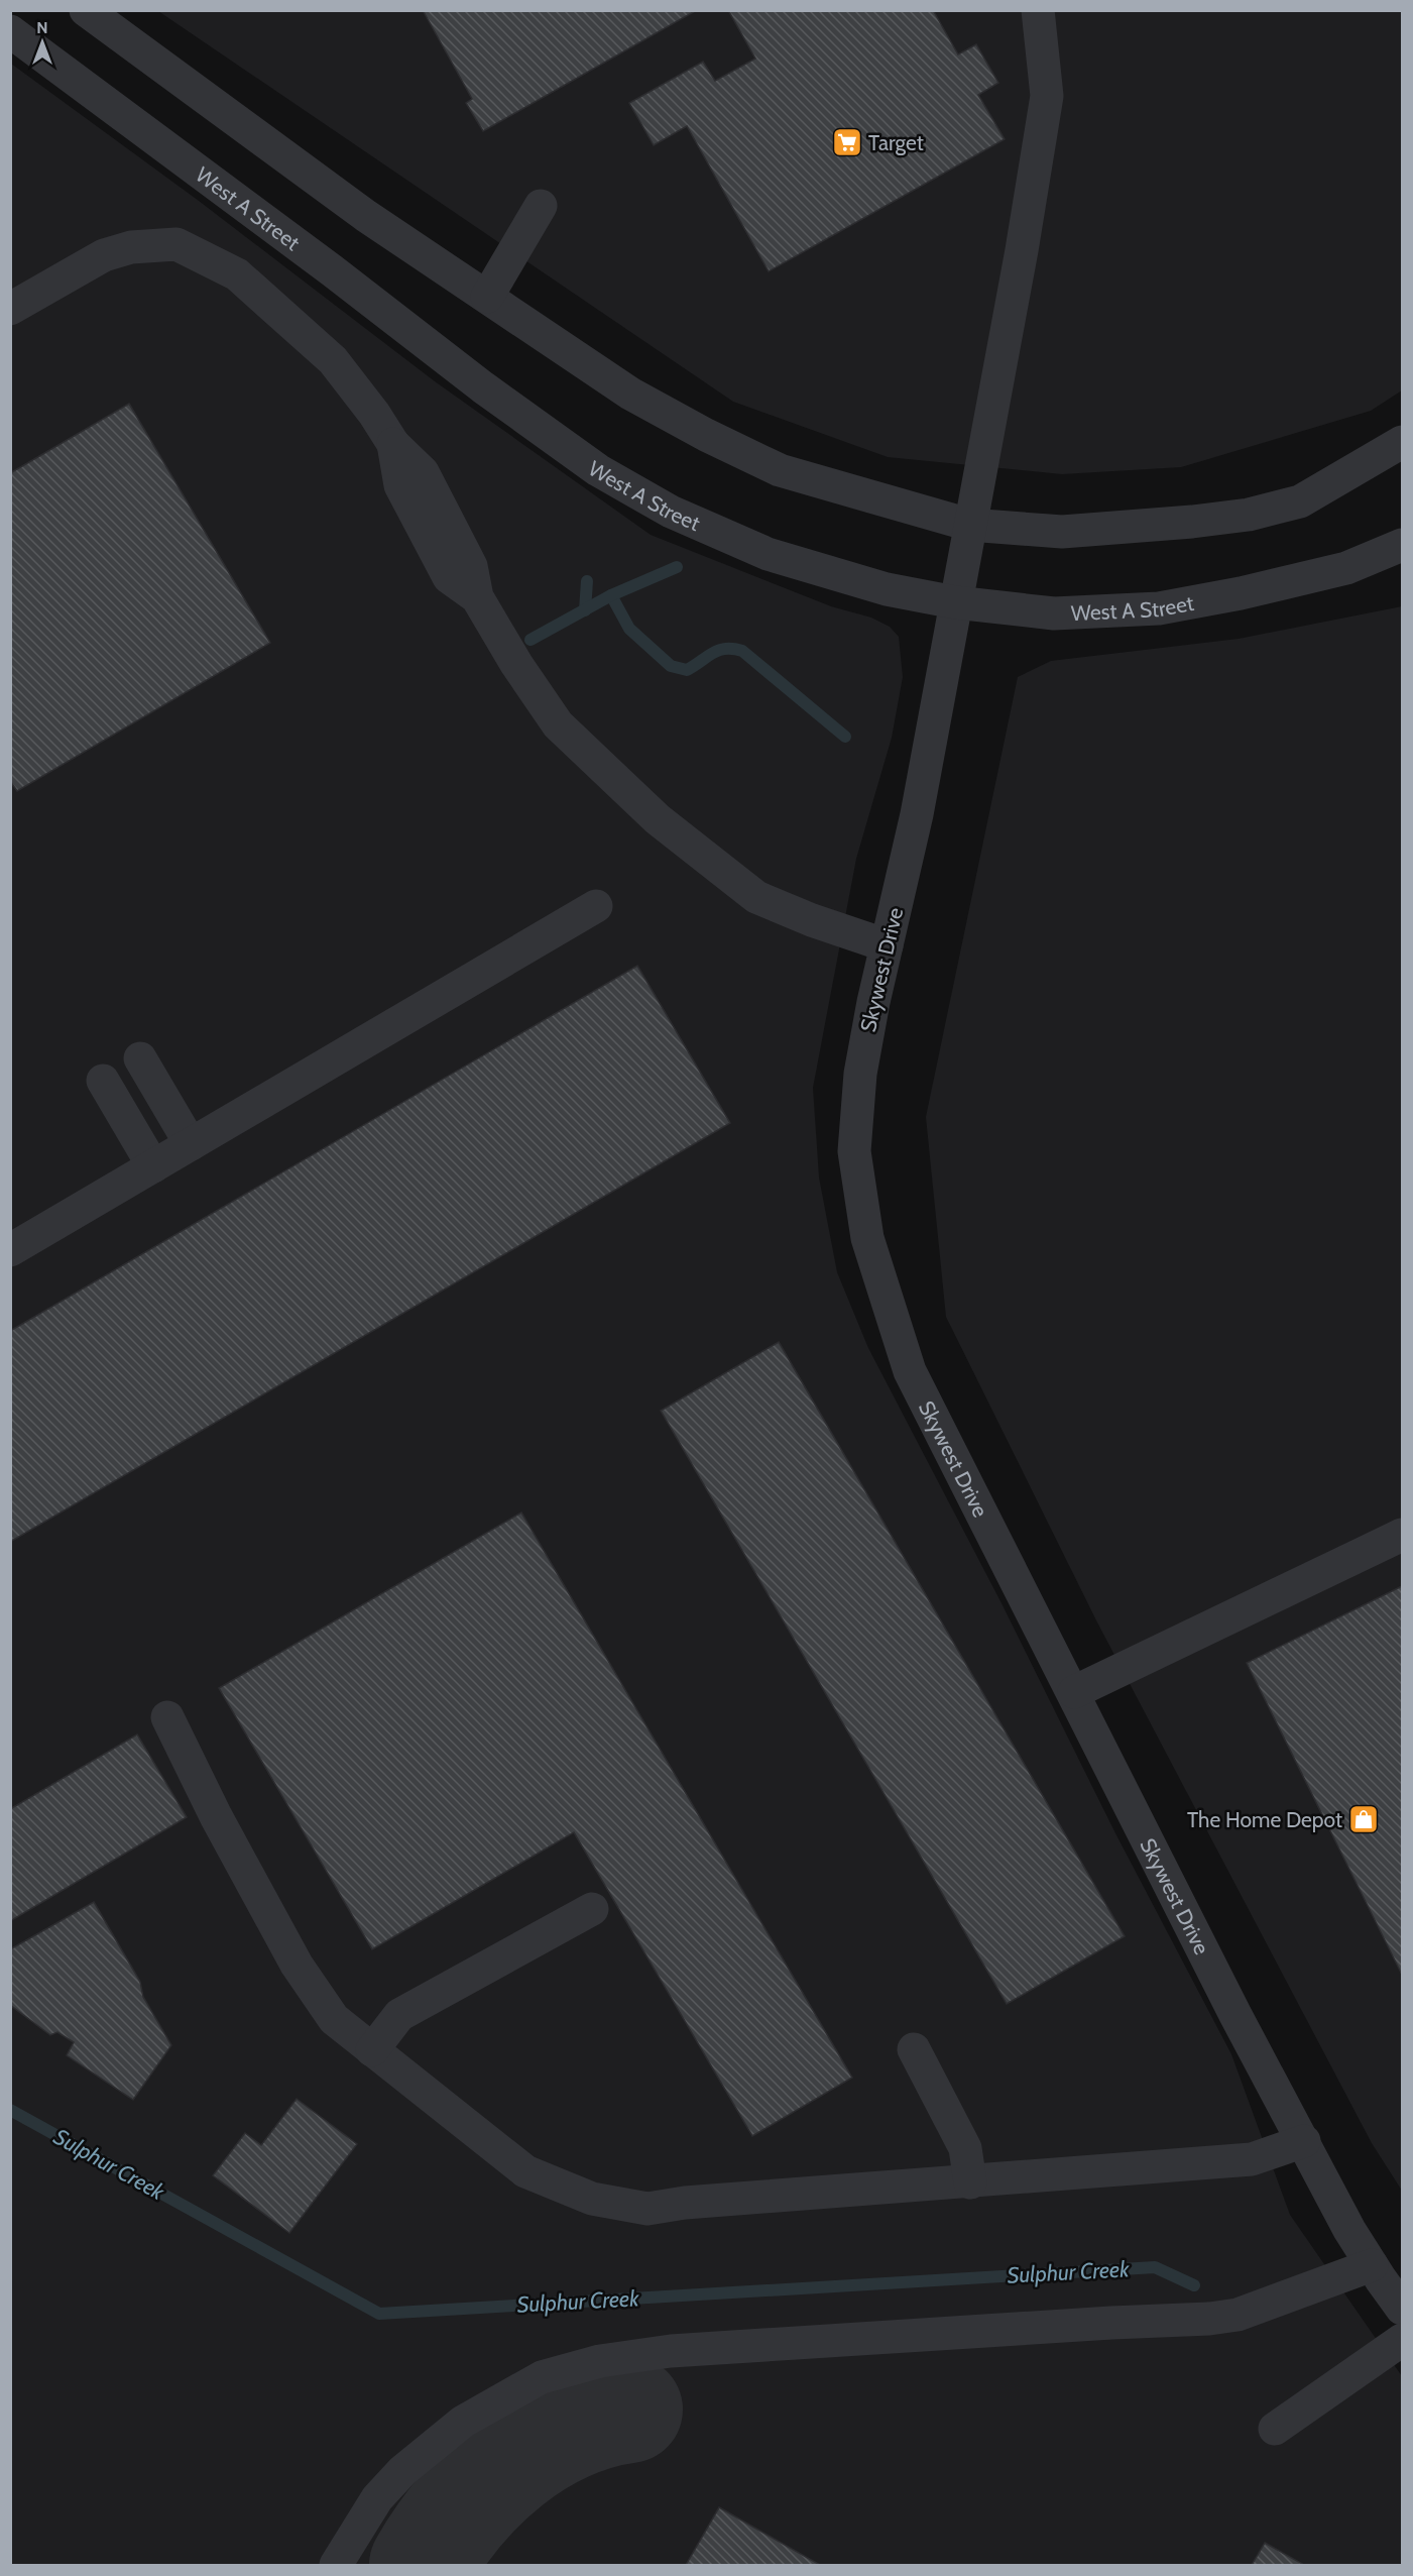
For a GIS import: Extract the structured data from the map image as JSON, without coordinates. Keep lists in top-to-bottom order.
{
  "streets": {
    "street": ["West A Street", "Skywest Drive"]
  },
  "crossings": [
    ["West A Street", "Skywest Drive"]
  ],
  "water": ["Sulphur Creek"],
  "places": {
    "supermarket": ["Target"],
    "shop": ["The Home Depot"]
  },
  "north": "top"
}
